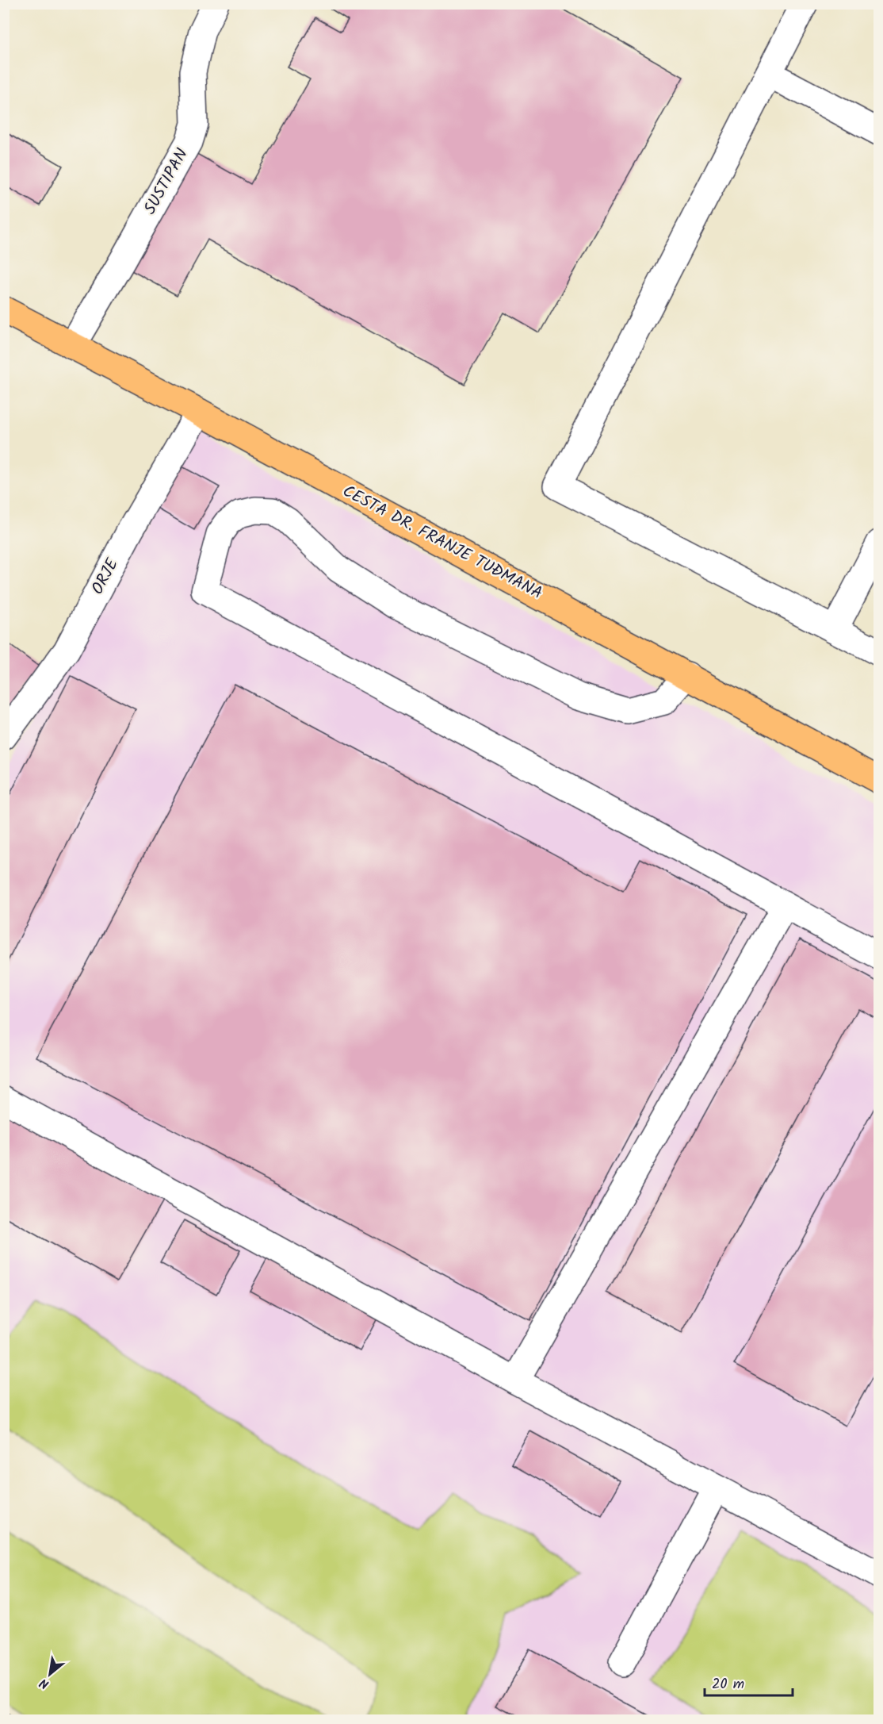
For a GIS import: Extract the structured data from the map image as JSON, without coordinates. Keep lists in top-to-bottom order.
{
  "streets": {
    "main road": ["CESTA DR. FRANJE TUĐMANA"],
    "street": ["SUSTIPAN", "ORJE"]
  },
  "crossings": [
    ["SUSTIPAN", "CESTA DR. FRANJE TUĐMANA"],
    ["CESTA DR. FRANJE TUĐMANA", "ORJE"]
  ],
  "scale_bar": "20 m",
  "north": "bottom left"
}
